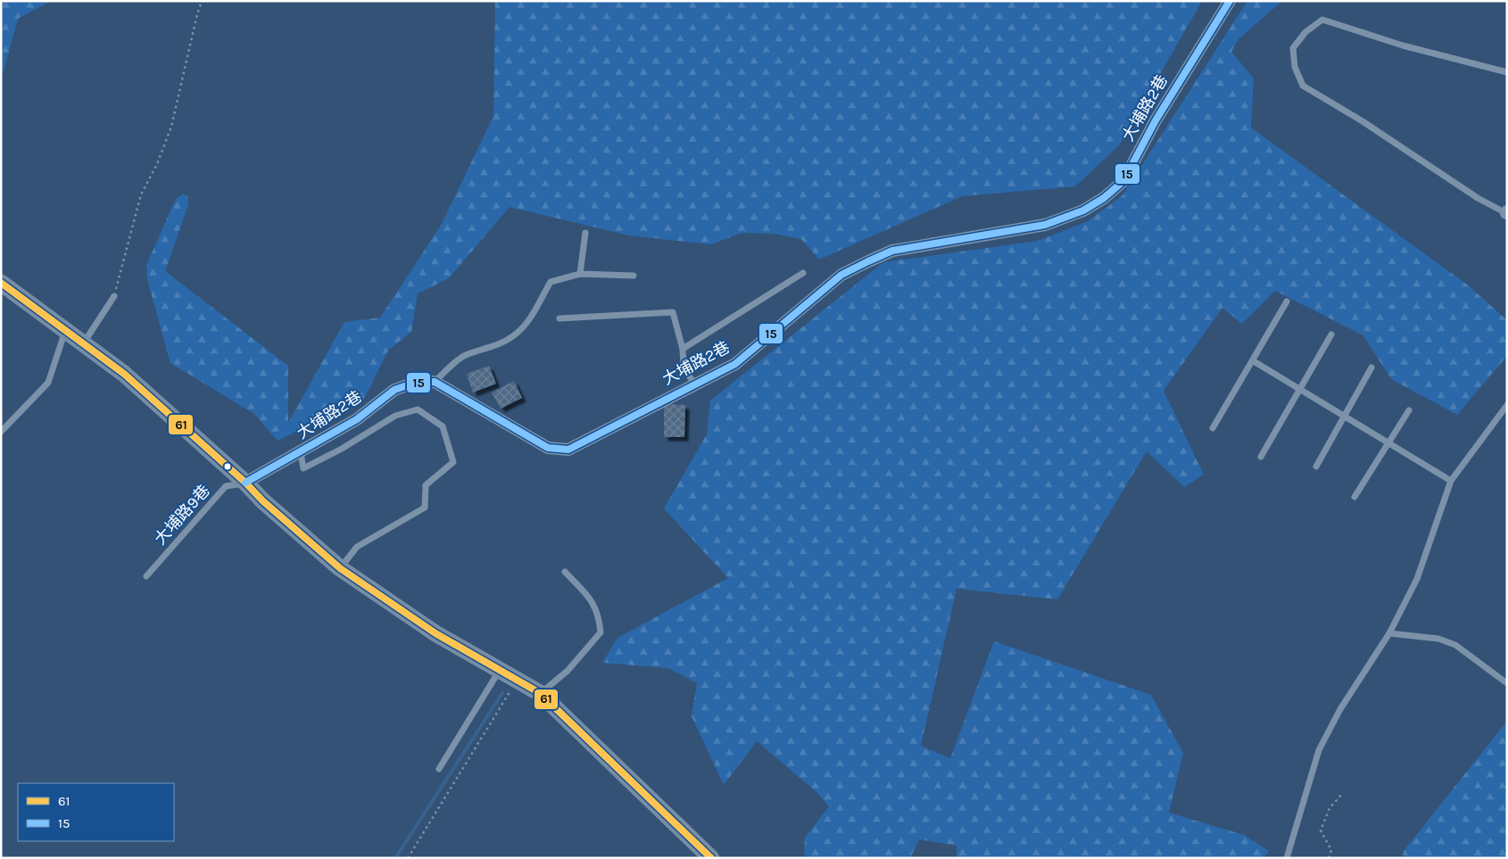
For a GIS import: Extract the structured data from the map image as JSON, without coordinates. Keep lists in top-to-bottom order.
{
  "streets": {
    "street": ["大埔路2巷"],
    "lane": ["大埔路9巷"]
  },
  "crossings": [
    ["大埔路2巷", "大埔路9巷"]
  ],
  "lines": ["transit line 15", "transit line 61"],
  "legend": ["61", "15"]
}
